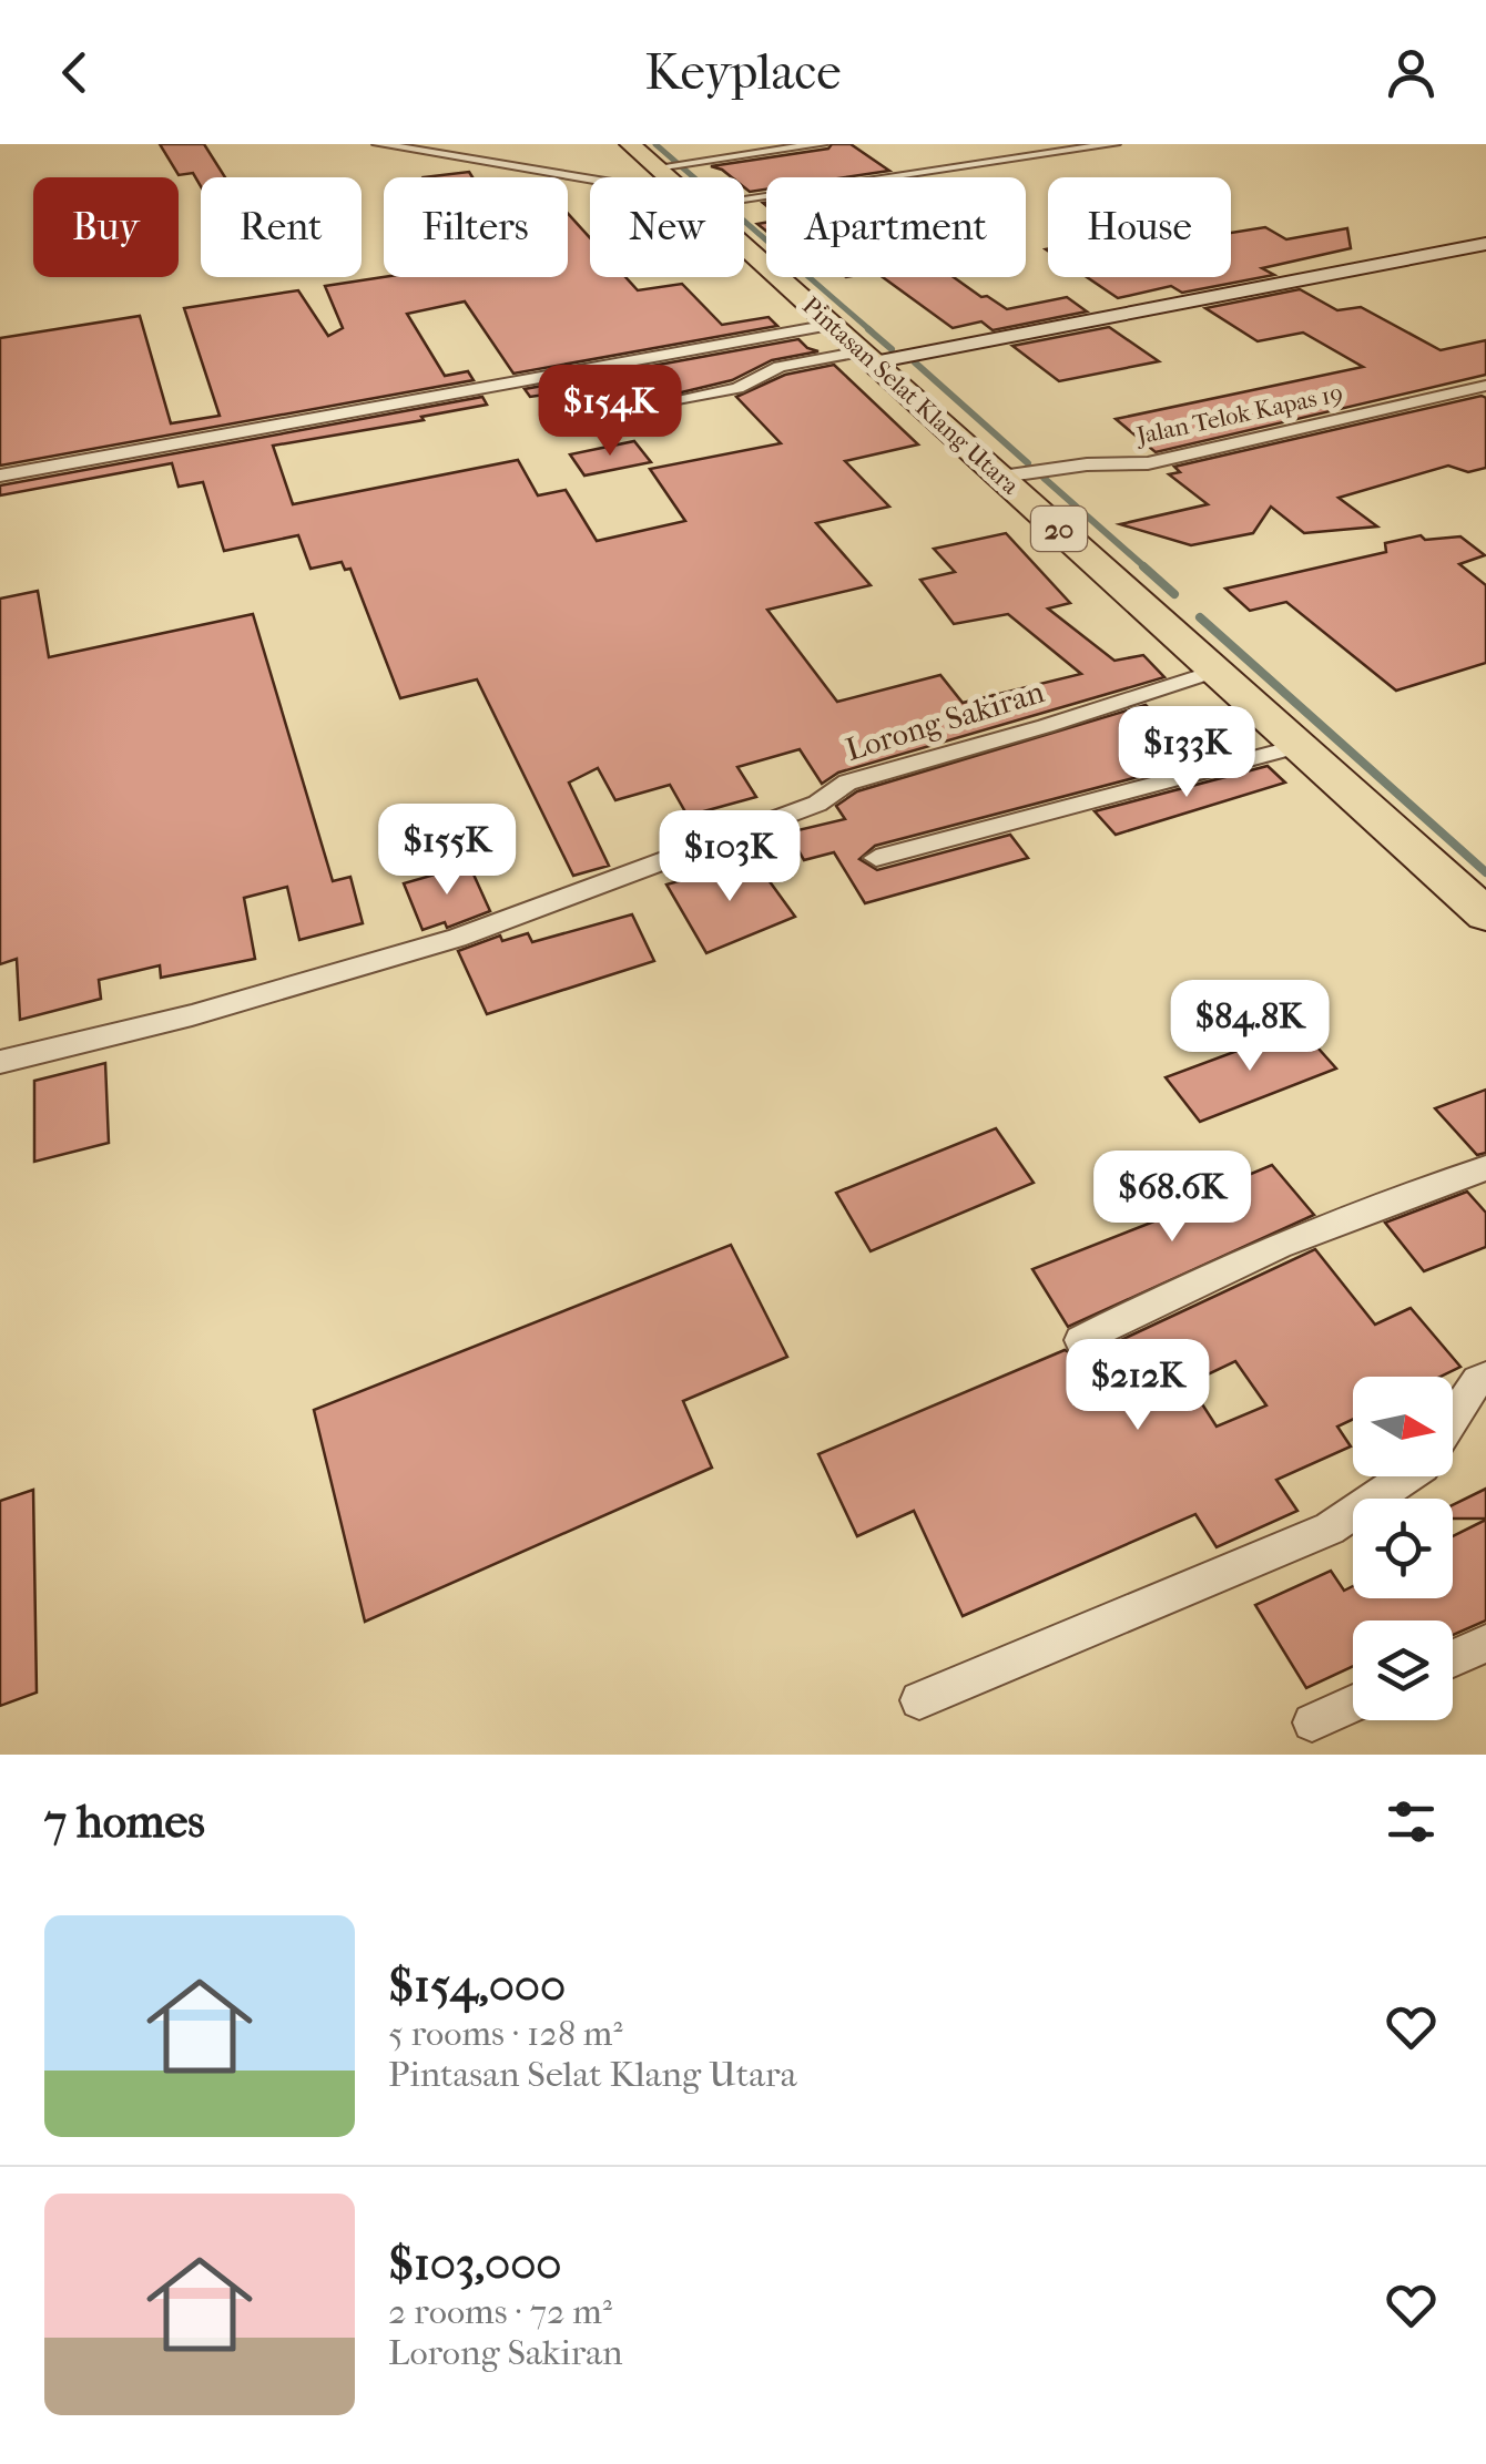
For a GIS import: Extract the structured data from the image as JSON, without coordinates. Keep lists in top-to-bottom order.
{
  "streets": {
    "highway": ["Pintasan Selat Klang Utara", "20"],
    "street": ["Jalan Telok Kapas 19", "Lorong Sakiran"]
  },
  "crossings": [
    ["Pintasan Selat Klang Utara", "Jalan Telok Kapas 19"],
    ["Pintasan Selat Klang Utara", "Lorong Sakiran"]
  ],
  "north": "right",
  "page": {
    "header": "Keyplace",
    "chip": [
      "Buy",
      "Rent",
      "Filters",
      "New",
      "Apartment",
      "House"
    ],
    "price": [
      "$154K",
      "$133K",
      "$155K",
      "$103K",
      "$84.8K",
      "$68.6K",
      "$212K"
    ],
    "heading": "7 homes",
    "list": [
      {
        "name": "$154,000",
        "note": "5 rooms · 128 m² · Pintasan Selat Klang Utara"
      },
      {
        "name": "$103,000",
        "note": "2 rooms · 72 m² · Lorong Sakiran"
      }
    ]
  }
}
